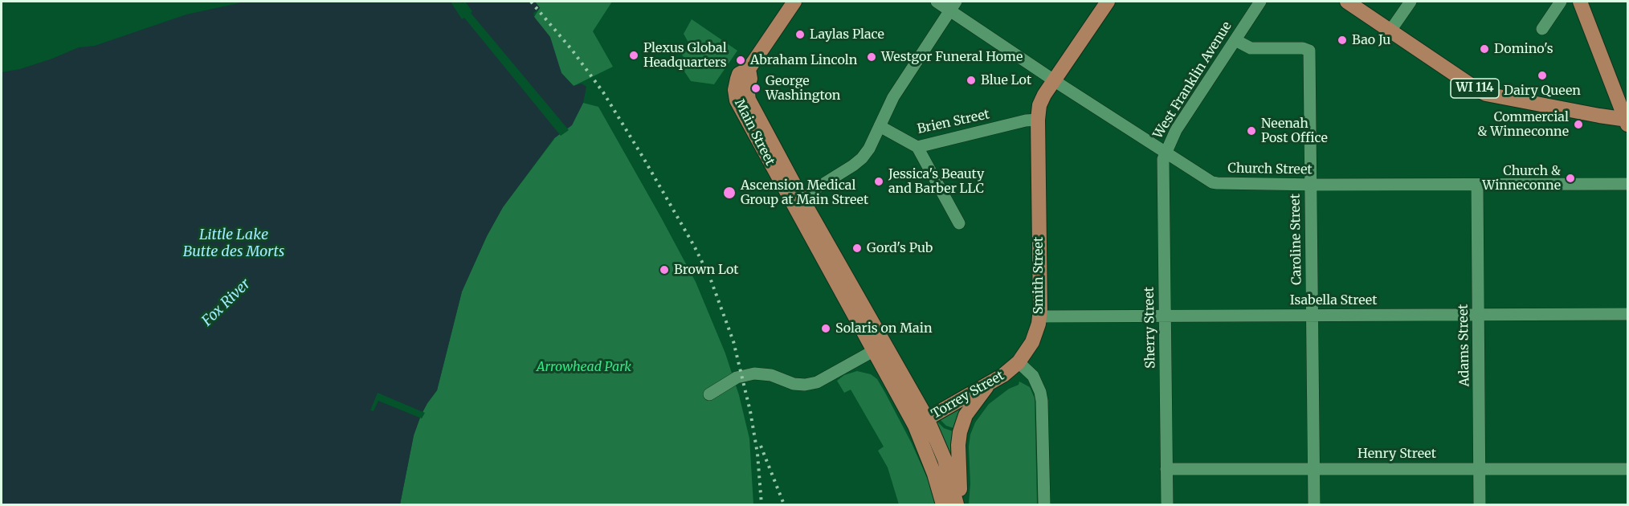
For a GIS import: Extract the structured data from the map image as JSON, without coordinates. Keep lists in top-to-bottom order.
{
  "streets": {
    "main road": [
      "WI 114",
      "Main Street",
      "Smith Street",
      "Torrey Street"
    ],
    "street": [
      "West Franklin Avenue",
      "Brien Street",
      "Church Street",
      "Caroline Street",
      "Isabella Street",
      "Sherry Street",
      "Adams Street",
      "Henry Street"
    ]
  },
  "crossings": [
    ["West Franklin Avenue", "Church Street"],
    ["West Franklin Avenue", "Caroline Street"],
    ["West Franklin Avenue", "Sherry Street"],
    ["Brien Street", "Smith Street"],
    ["Main Street", "Torrey Street"],
    ["Church Street", "Caroline Street"],
    ["Church Street", "Smith Street"],
    ["Church Street", "Sherry Street"],
    ["Church Street", "Adams Street"],
    ["Caroline Street", "Isabella Street"],
    ["Caroline Street", "Henry Street"],
    ["Smith Street", "Isabella Street"],
    ["Smith Street", "Torrey Street"],
    ["Isabella Street", "Sherry Street"],
    ["Isabella Street", "Adams Street"],
    ["Sherry Street", "Henry Street"],
    ["Adams Street", "Henry Street"]
  ],
  "water": ["Little Lake Butte des Morts", "Fox River"],
  "parks": ["Arrowhead Park"],
  "places": [
    "Laylas Place",
    "Bao Ju",
    "Domino's",
    "Plexus Global Headquarters",
    "Westgor Funeral Home",
    "Abraham Lincoln",
    "Dairy Queen",
    "Blue Lot",
    "George Washington",
    "Commercial & Winneconne",
    "Neenah Post Office",
    "Church & Winneconne",
    "Jessica's Beauty and Barber LLC",
    "Ascension Medical Group at Main Street",
    "Gord's Pub",
    "Brown Lot",
    "Solaris on Main"
  ]
}
